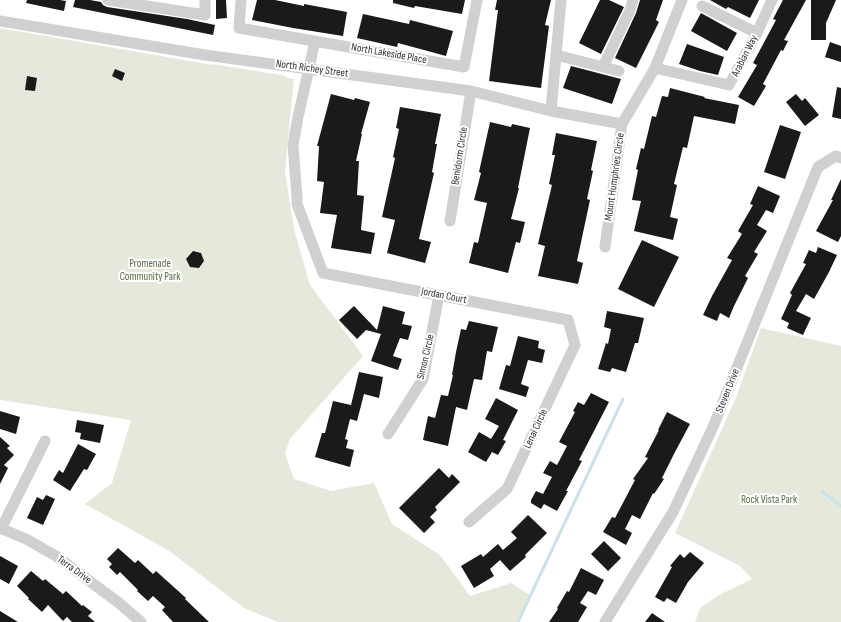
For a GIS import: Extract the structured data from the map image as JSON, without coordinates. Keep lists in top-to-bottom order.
{
  "streets": {
    "street": [
      "North Lakeside Place",
      "Arabian Way",
      "North Richey Street",
      "Benidorm Circle",
      "Mount Humphries Circle",
      "Jordan Court",
      "Simon Circle",
      "Steven Drive",
      "Lenai Circle",
      "Terra Drive"
    ]
  },
  "crossings": [
    ["Arabian Way", "Mount Humphries Circle"],
    ["North Richey Street", "Benidorm Circle"],
    ["North Richey Street", "Mount Humphries Circle"],
    ["North Richey Street", "Jordan Court"],
    ["Jordan Court", "Simon Circle"],
    ["Jordan Court", "Lenai Circle"]
  ],
  "parks": ["Promenade Community Park", "Rock Vista Park"]
}
